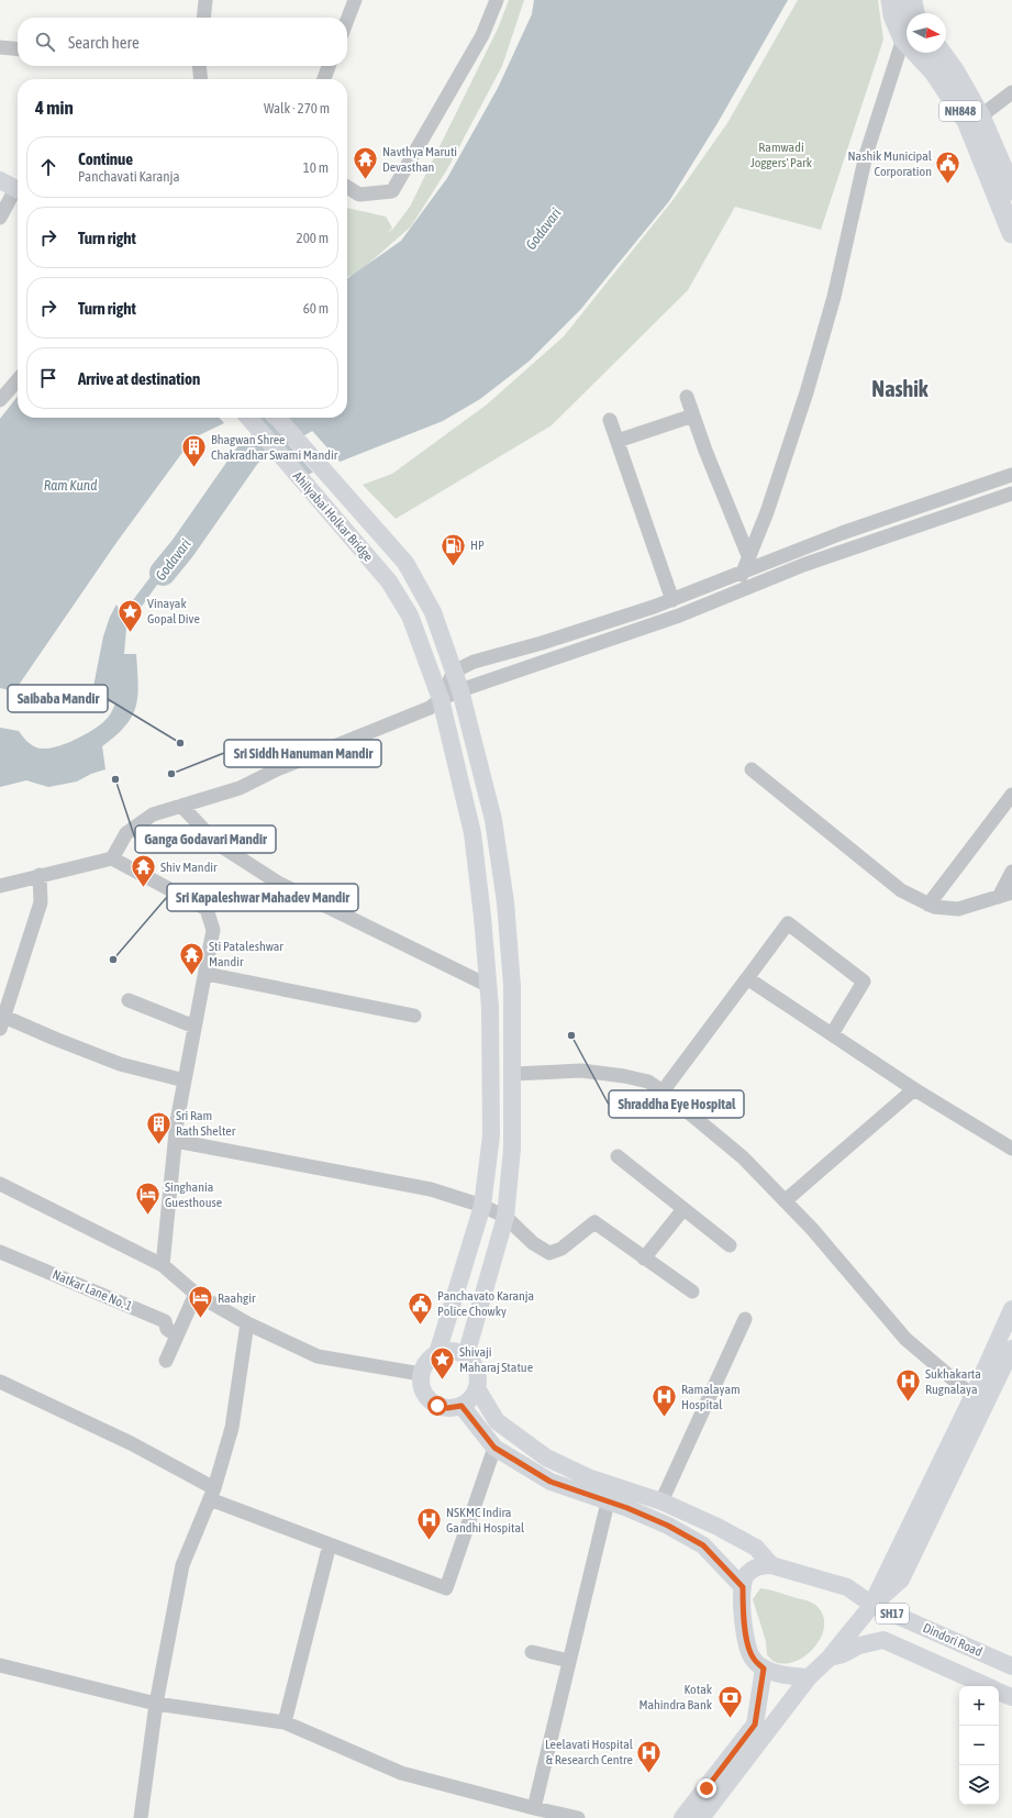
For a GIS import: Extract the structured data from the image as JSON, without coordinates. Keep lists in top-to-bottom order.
{
  "streets": {
    "highway": ["NH848"],
    "main road": ["Ahilyabai Holkar Bridge", "SH17", "Dindori Road"],
    "street": ["Natkar Lane No. 1"]
  },
  "districts": ["Nashik"],
  "water": ["Godavari", "Ram Kund"],
  "parks": ["Ramwadi Joggers' Park"],
  "places": {
    "temple": ["Navthya Maruti Devasthan", "Shiv Mandir", "Sti Pataleshwar Mandir"],
    "public building": ["Nashik Municipal Corporation", "Panchavato Karanja Police Chowky"],
    "building": ["Bhagwan Shree Chakradhar Swami Mandir", "Sri Ram Rath Shelter"],
    "fuel station": ["HP"],
    "place": ["Vinayak Gopal Dive", "Shivaji Maharaj Statue"],
    "other": [
      "Saibaba Mandir",
      "Sri Siddh Hanuman Mandir",
      "Ganga Godavari Mandir",
      "Sri Kapaleshwar Mahadev Mandir",
      "Shraddha Eye Hospital"
    ],
    "hotel": ["Singhania Guesthouse", "Raahgir"],
    "hospital": [
      "Sukhakarta Rugnalaya",
      "Ramalayam Hospital",
      "NSKMC Indira Gandhi Hospital",
      "Leelavati Hospital & Research Centre"
    ],
    "bank": ["Kotak Mahindra Bank"]
  },
  "north": "right",
  "page": {
    "search": "Search here",
    "heading": ["4 min", "Walk · 270 m"],
    "list": [
      ["Continue", "Panchavati Karanja", "10 m"],
      ["Turn right", "200 m"],
      ["Turn right", "60 m"],
      "Arrive at destination"
    ],
    "map_buttons": ["+", "−"]
  }
}
